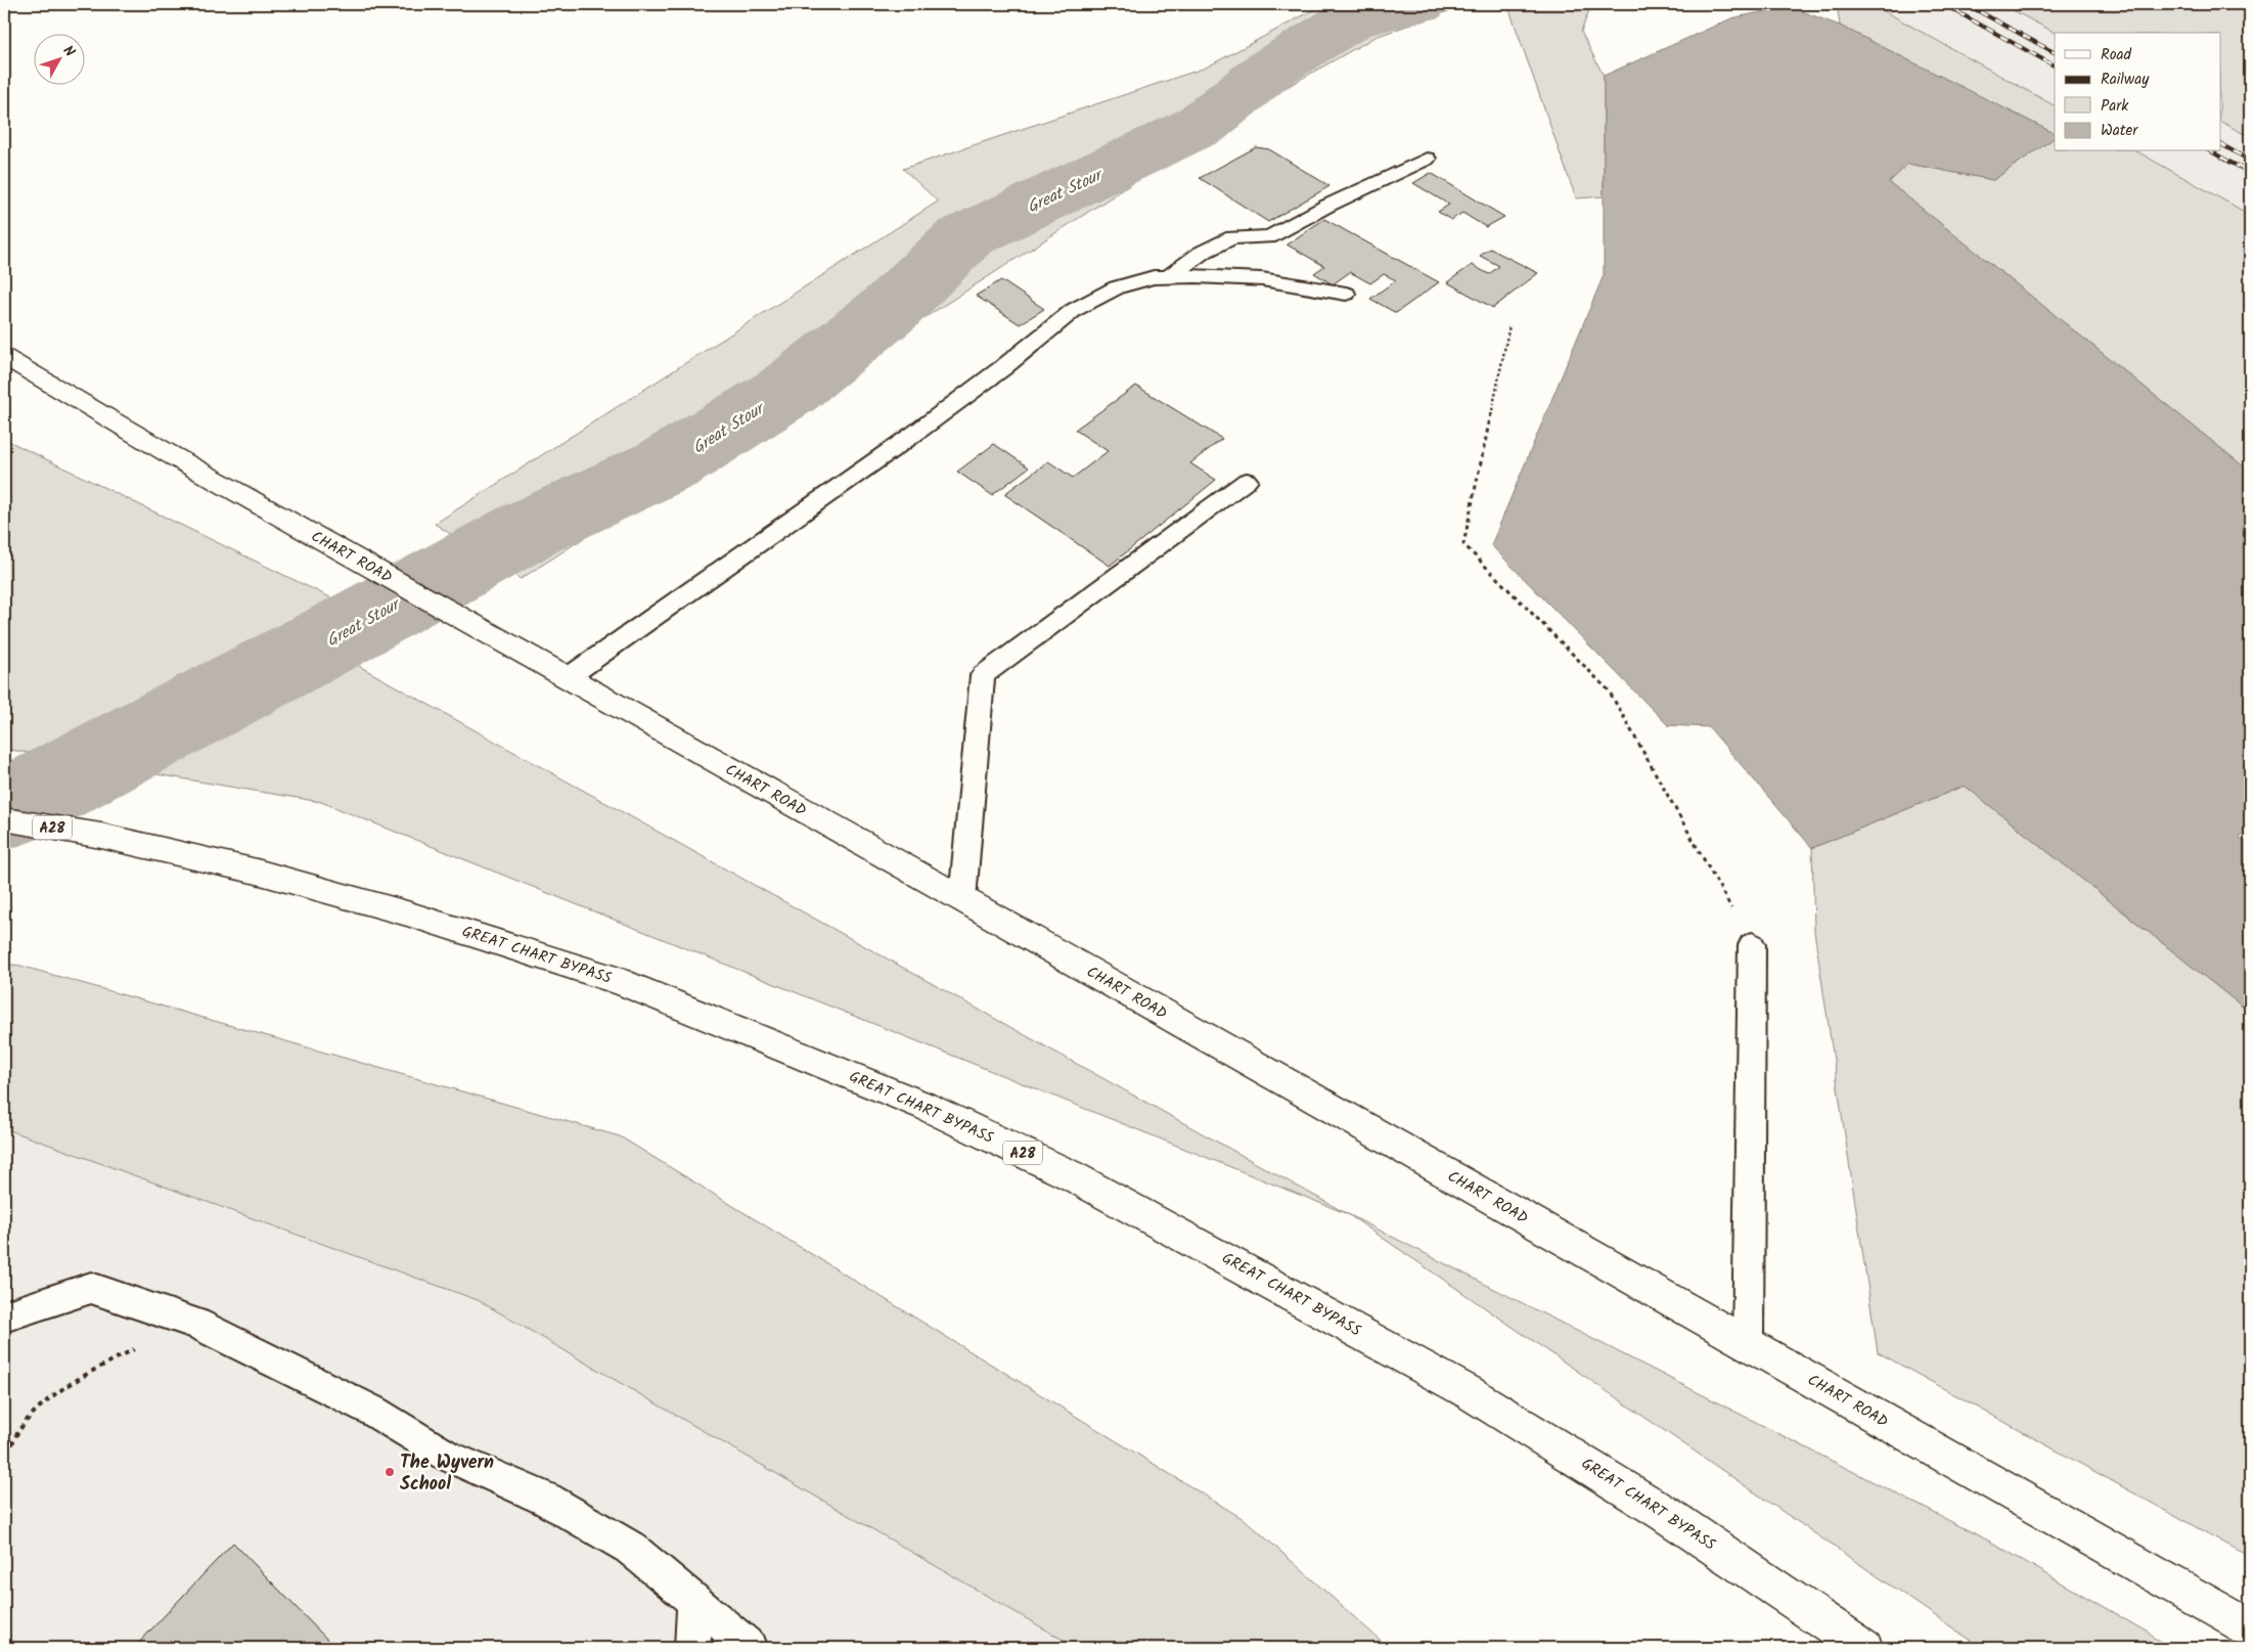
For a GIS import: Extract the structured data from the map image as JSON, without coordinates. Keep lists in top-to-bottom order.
{
  "streets": {
    "street": ["CHART ROAD", "A28", "GREAT CHART BYPASS"]
  },
  "water": ["Great Stour"],
  "places": ["The Wyvern School"],
  "legend": [
    "Road",
    "Railway",
    "Park",
    "Water"
  ],
  "north": "top right"
}
